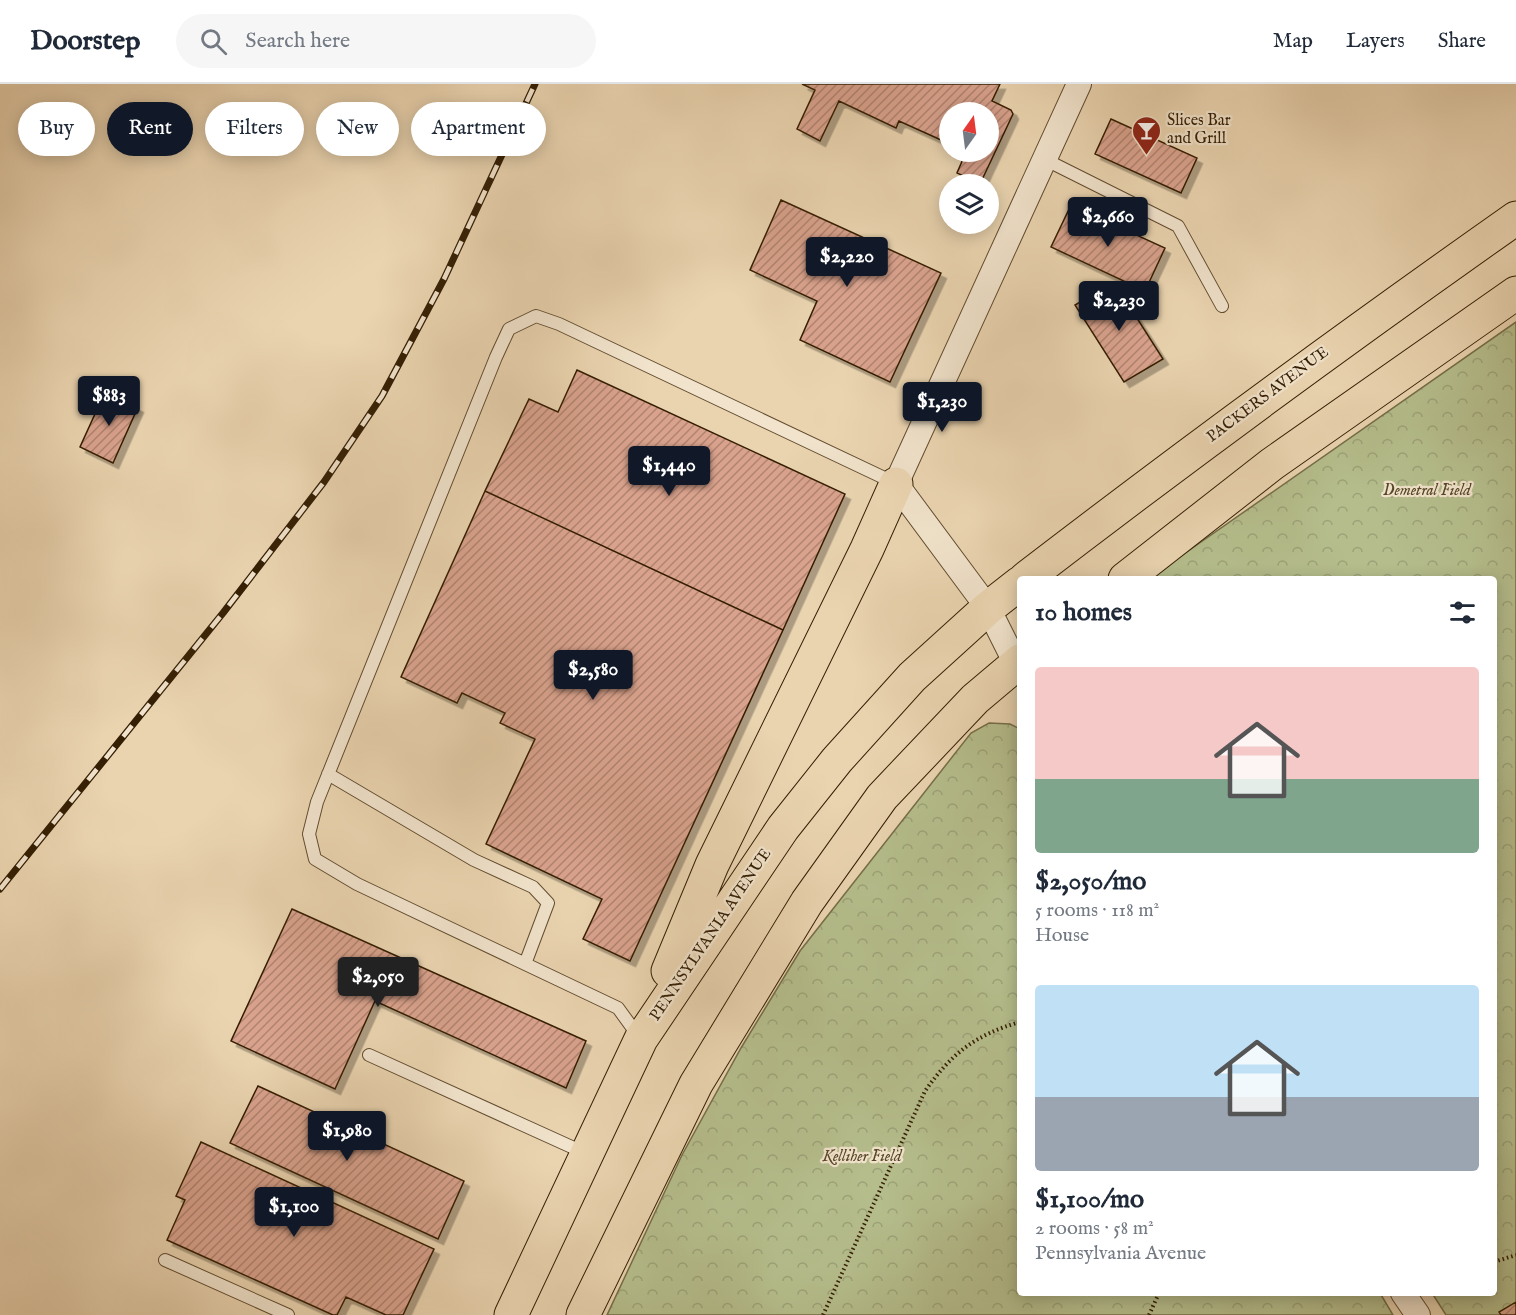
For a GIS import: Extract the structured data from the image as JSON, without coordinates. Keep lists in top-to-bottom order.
{
  "streets": {
    "main road": ["PACKERS AVENUE", "PENNSYLVANIA AVENUE"]
  },
  "parks": ["Demetral Field", "Kelliher Field"],
  "places": {
    "bar": ["Slices Bar and Grill"]
  },
  "north": "top",
  "page": {
    "header": "Doorstep",
    "search": "Search here",
    "nav": ["Map", "Layers", "Share"],
    "chip": [
      "Buy",
      "Rent",
      "Filters",
      "New",
      "Apartment"
    ],
    "price": [
      "$2,660",
      "$2,220",
      "$2,230",
      "$883",
      "$1,230",
      "$1,440",
      "$2,580",
      "$2,050",
      "$1,980",
      "$1,100"
    ],
    "heading": "10 homes",
    "list": [
      {
        "name": "$2,050/mo",
        "note": "5 rooms · 118 m² · House"
      },
      {
        "name": "$1,100/mo",
        "note": "2 rooms · 58 m² · Pennsylvania Avenue"
      }
    ]
  }
}
